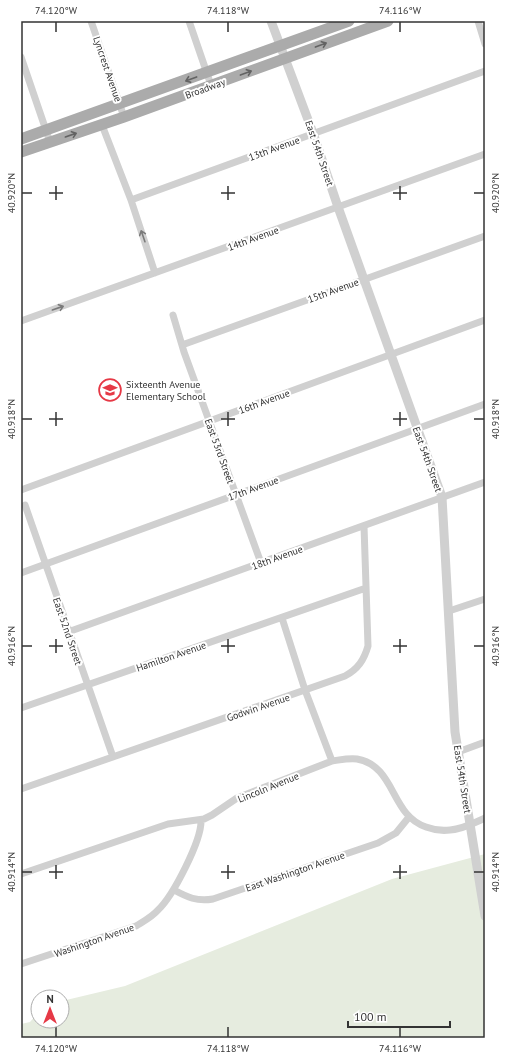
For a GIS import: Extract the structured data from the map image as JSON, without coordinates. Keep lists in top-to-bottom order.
{
  "streets": {
    "main road": ["Broadway"],
    "street": [
      "Lyncrest Avenue",
      "13th Avenue",
      "East 54th Street",
      "14th Avenue",
      "15th Avenue",
      "16th Avenue",
      "East 53rd Street",
      "17th Avenue",
      "18th Avenue",
      "East 52nd Street",
      "Hamilton Avenue",
      "Godwin Avenue",
      "Lincoln Avenue",
      "East Washington Avenue",
      "Washington Avenue"
    ]
  },
  "crossings": [
    ["Lyncrest Avenue", "Broadway"],
    ["Broadway", "East 54th Street"],
    ["13th Avenue", "East 54th Street"],
    ["East 54th Street", "14th Avenue"],
    ["East 54th Street", "15th Avenue"],
    ["East 54th Street", "16th Avenue"],
    ["East 54th Street", "17th Avenue"],
    ["East 54th Street", "18th Avenue"],
    ["East 54th Street", "Lincoln Avenue"],
    ["15th Avenue", "East 53rd Street"],
    ["16th Avenue", "East 53rd Street"],
    ["East 53rd Street", "17th Avenue"],
    ["East 53rd Street", "18th Avenue"],
    ["17th Avenue", "East 52nd Street"],
    ["18th Avenue", "East 52nd Street"],
    ["18th Avenue", "Godwin Avenue"],
    ["East 52nd Street", "Hamilton Avenue"],
    ["East 52nd Street", "Godwin Avenue"],
    ["Hamilton Avenue", "Godwin Avenue"],
    ["Lincoln Avenue", "East Washington Avenue"],
    ["Lincoln Avenue", "Washington Avenue"],
    ["East Washington Avenue", "Washington Avenue"]
  ],
  "places": {
    "school or university": ["Sixteenth Avenue Elementary School"]
  },
  "scale_bar": "100 m",
  "north": "top",
  "coordinates": [
    "74.120°W",
    "74.118°W",
    "74.116°W",
    "40.920°N",
    "40.918°N",
    "40.916°N",
    "40.914°N"
  ]
}
